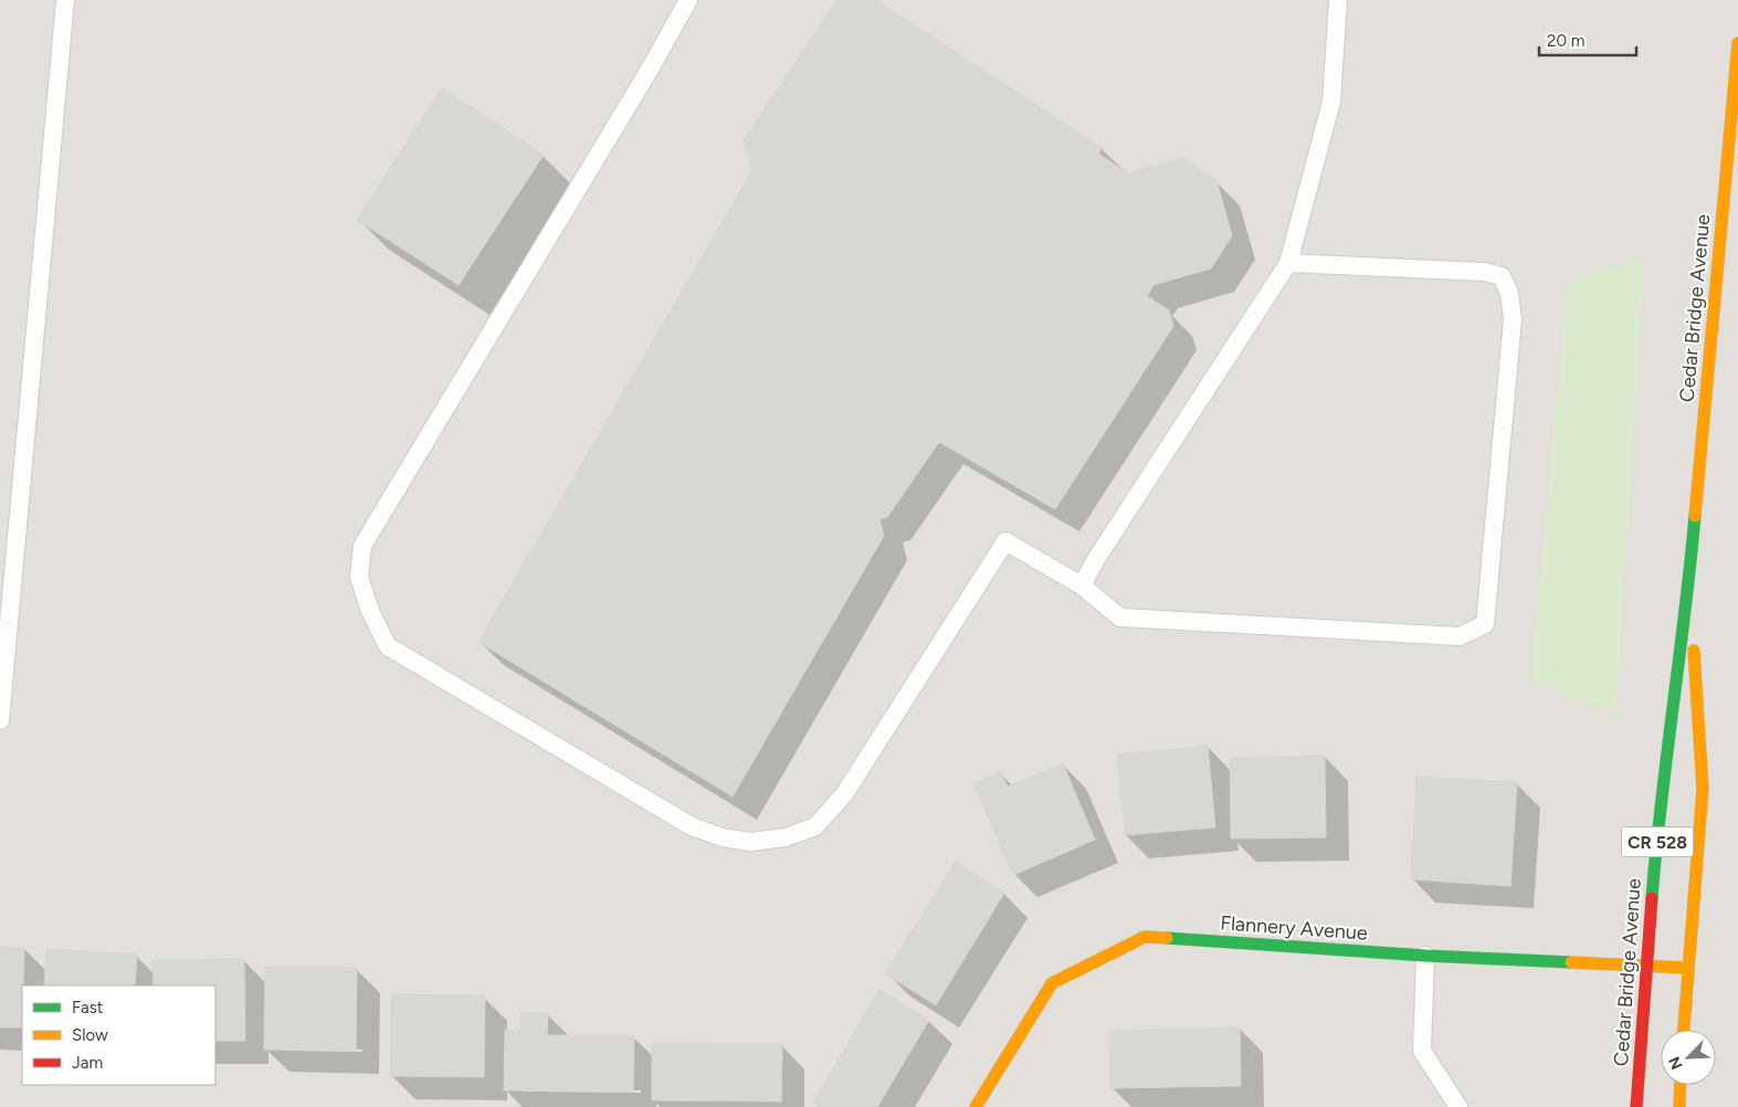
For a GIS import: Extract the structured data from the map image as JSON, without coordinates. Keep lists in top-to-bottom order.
{
  "streets": {
    "main road": ["Cedar Bridge Avenue", "CR 528", "Flannery Avenue"]
  },
  "crossings": [
    ["Cedar Bridge Avenue", "Flannery Avenue"]
  ],
  "legend": ["Fast", "Slow", "Jam"],
  "scale_bar": "20 m",
  "north": "bottom left"
}
